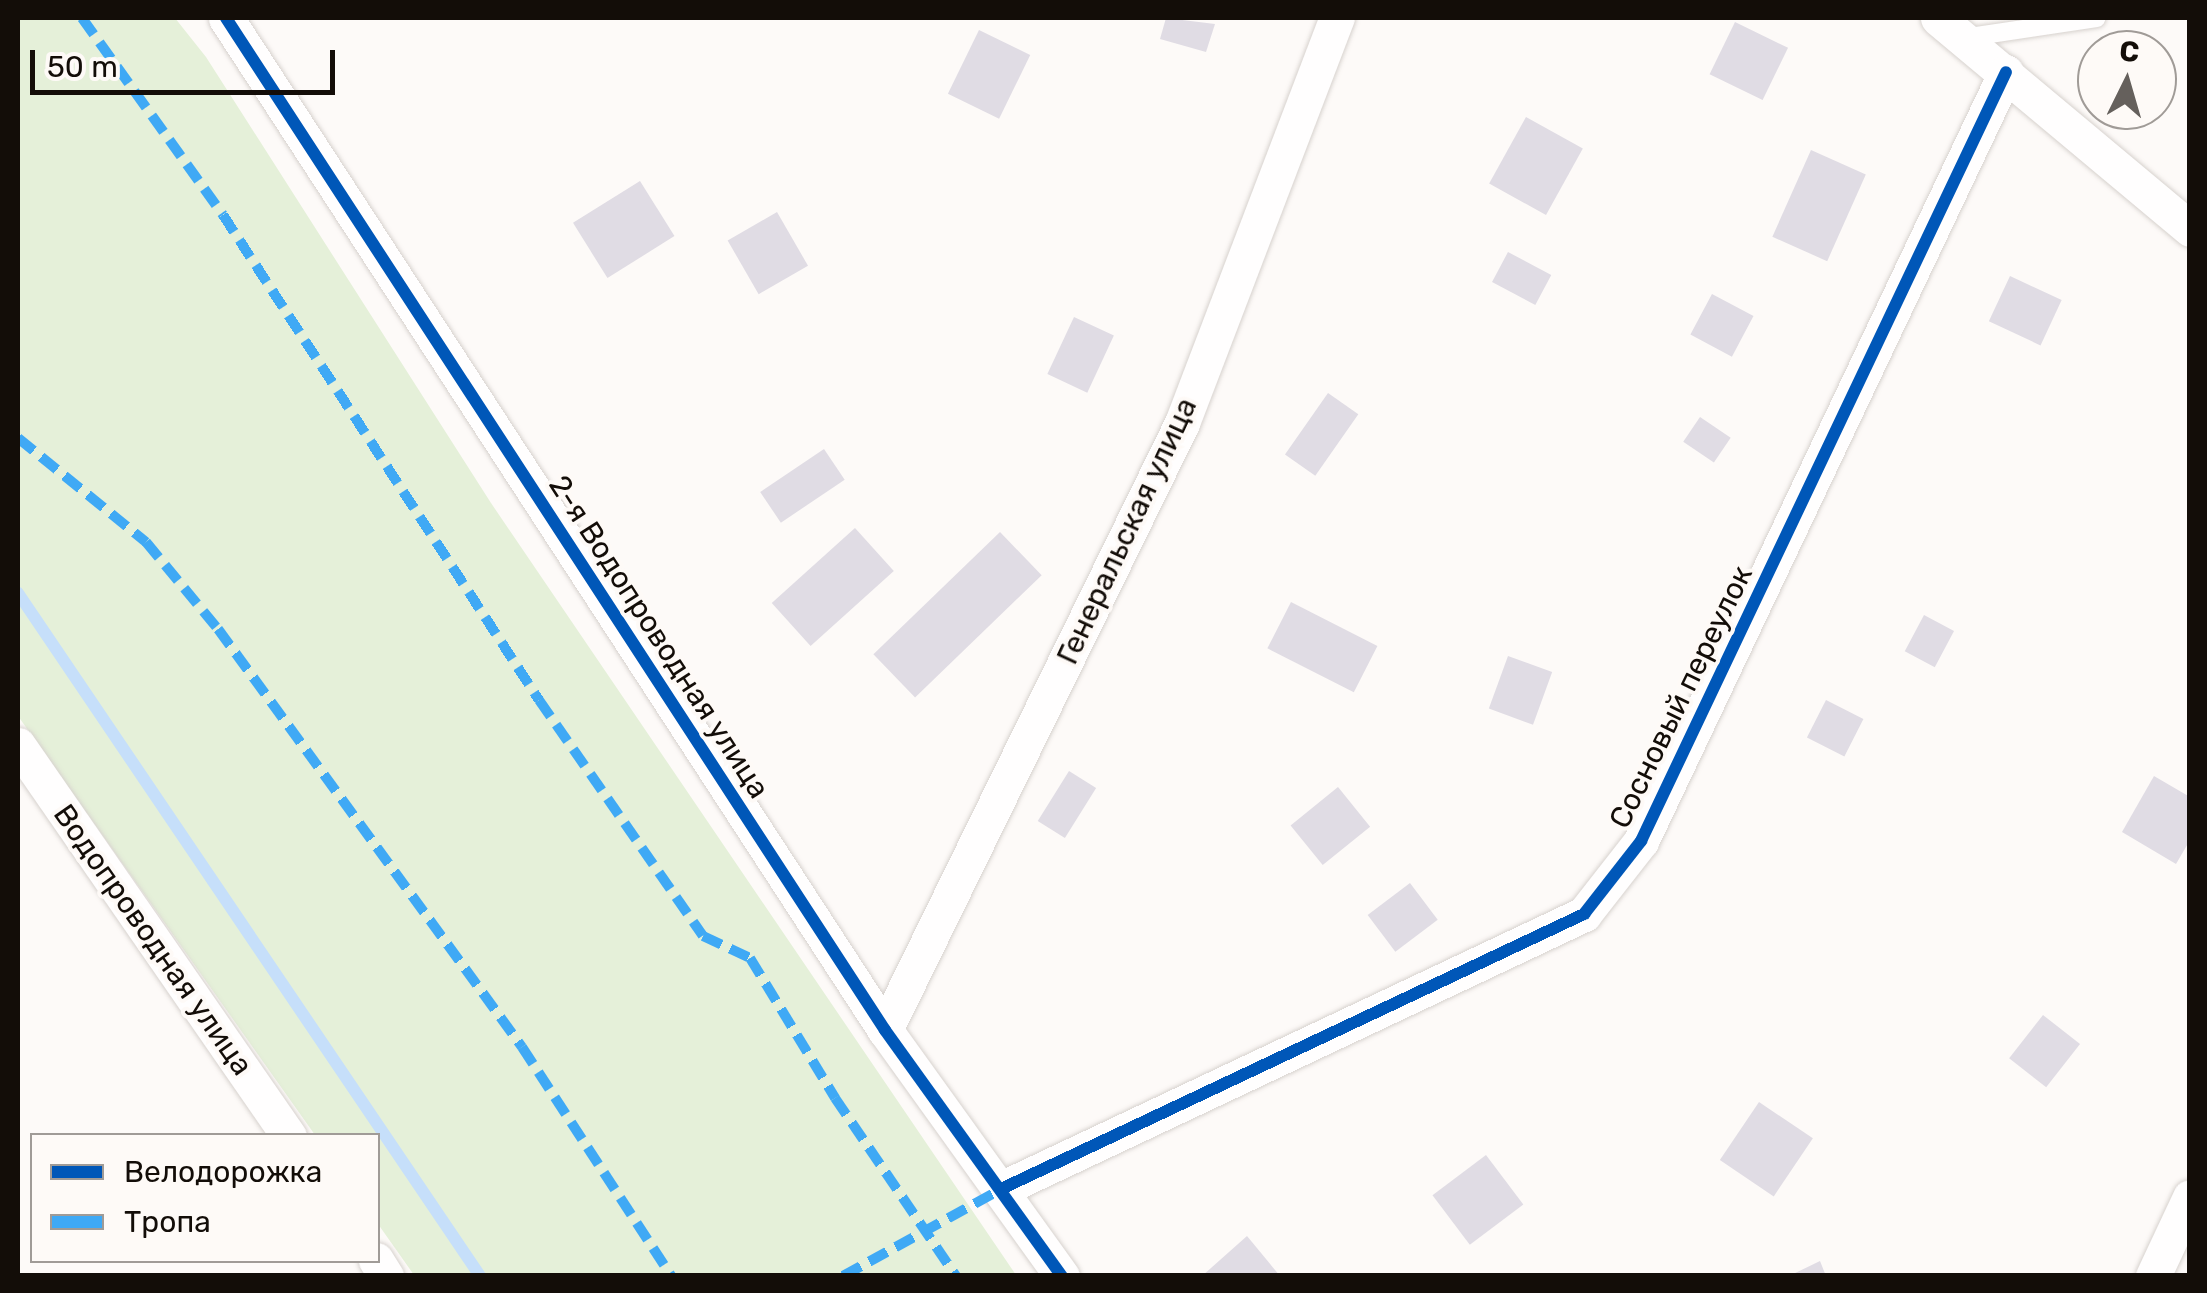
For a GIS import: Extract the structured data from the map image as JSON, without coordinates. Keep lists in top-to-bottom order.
{
  "streets": {
    "street": [
      "Генеральская улица",
      "2-я Водопроводная улица",
      "Сосновый переулок",
      "Водопроводная улица"
    ]
  },
  "crossings": [
    ["Генеральская улица", "2-я Водопроводная улица"],
    ["2-я Водопроводная улица", "Сосновый переулок"]
  ],
  "legend": ["Велодорожка", "Тропа"],
  "scale_bar": "50 m",
  "north": "top"
}
